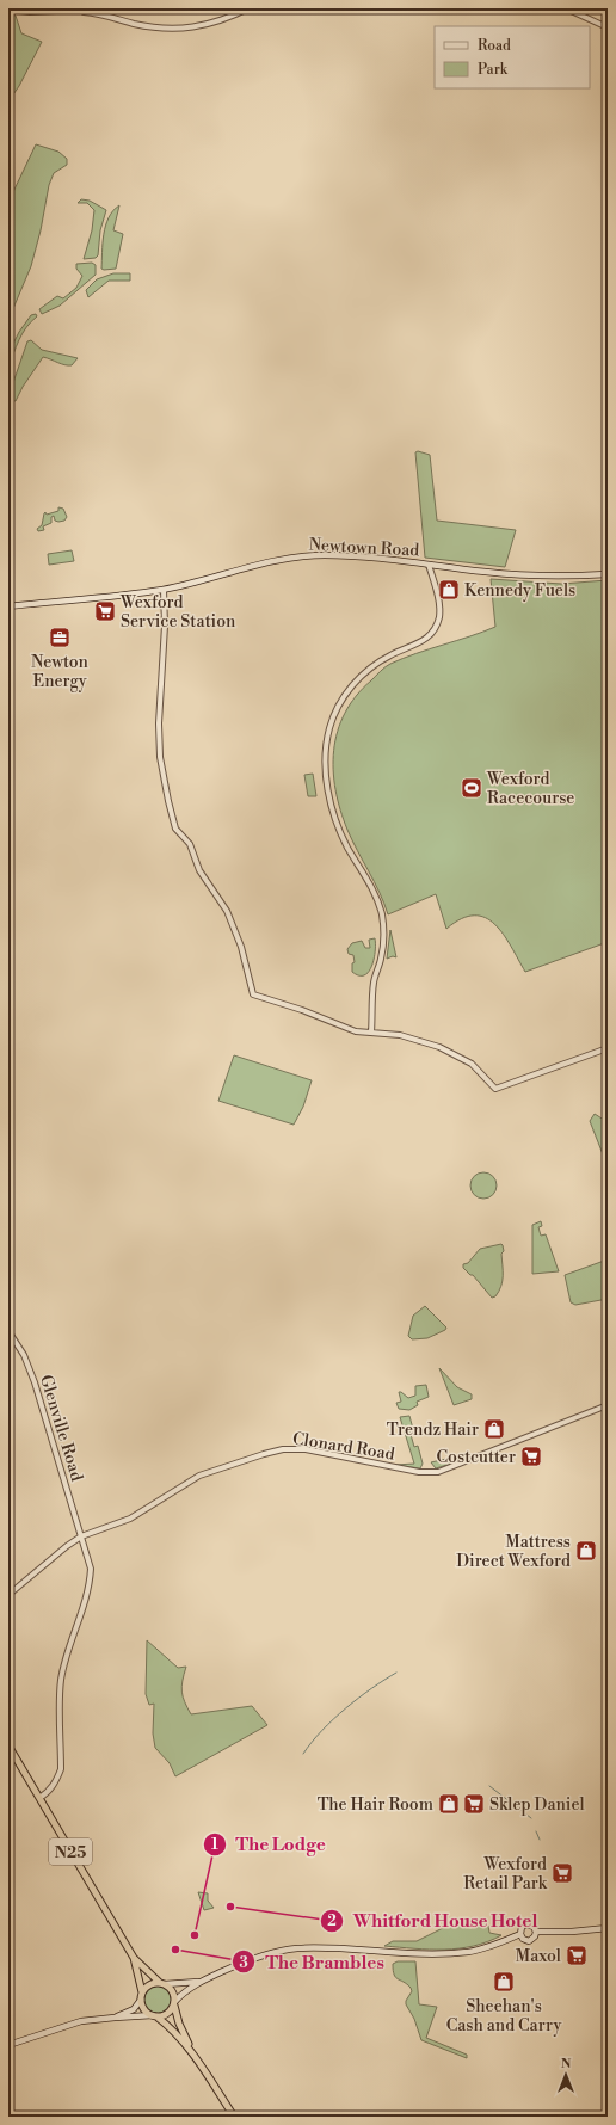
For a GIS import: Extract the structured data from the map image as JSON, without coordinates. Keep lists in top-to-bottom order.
{
  "streets": {
    "highway": ["N25"],
    "main road": ["Newtown Road"],
    "street": ["Glenville Road", "Clonard Road"]
  },
  "crossings": [
    ["Glenville Road", "Clonard Road"],
    ["Glenville Road", "N25"]
  ],
  "places": {
    "shop": [
      "Kennedy Fuels",
      "Trendz Hair",
      "Mattress Direct Wexford",
      "The Hair Room",
      "Sheehan's Cash and Carry"
    ],
    "supermarket": [
      "Wexford Service Station",
      "Costcutter",
      "Sklep Daniel",
      "Wexford Retail Park",
      "Maxol"
    ],
    "office": ["Newton Energy"],
    "sports": ["Wexford Racecourse"],
    "other": ["Whitford House Hotel", "The Lodge", "The Brambles"]
  },
  "legend": ["Road", "Park"],
  "north": "top"
}
